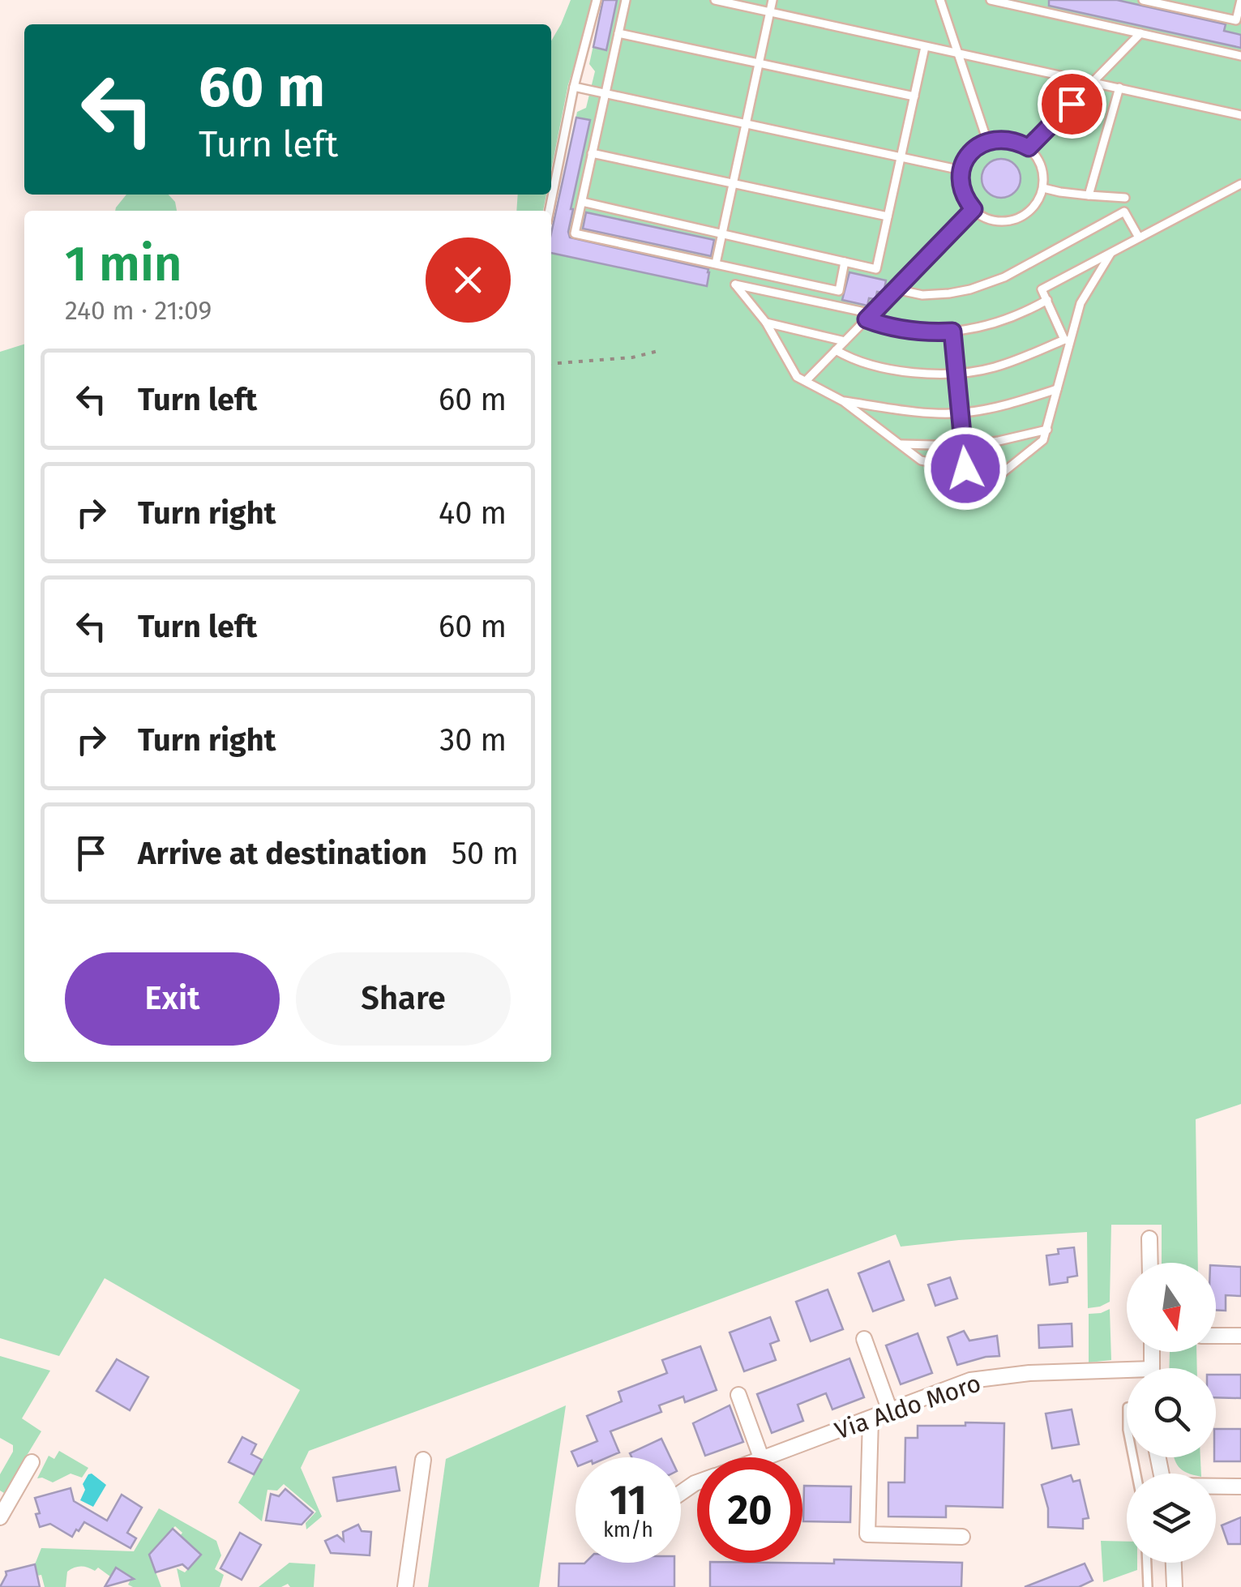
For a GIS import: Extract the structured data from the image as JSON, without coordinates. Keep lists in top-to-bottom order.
{
  "streets": {
    "street": ["Via Aldo Moro"]
  },
  "north": "bottom",
  "page": {
    "turn": ["60 m", "Turn left"],
    "heading": ["1 min", "240 m · 21:09"],
    "list": [
      {
        "name": "Turn left",
        "value": "60 m"
      },
      {
        "name": "Turn right",
        "value": "40 m"
      },
      {
        "name": "Turn left",
        "value": "60 m"
      },
      {
        "name": "Turn right",
        "value": "30 m"
      },
      {
        "name": "Arrive at destination",
        "value": "50 m"
      }
    ],
    "buttons": ["Exit", "Share"],
    "speed": "11 km/h",
    "limit": "20"
  }
}
